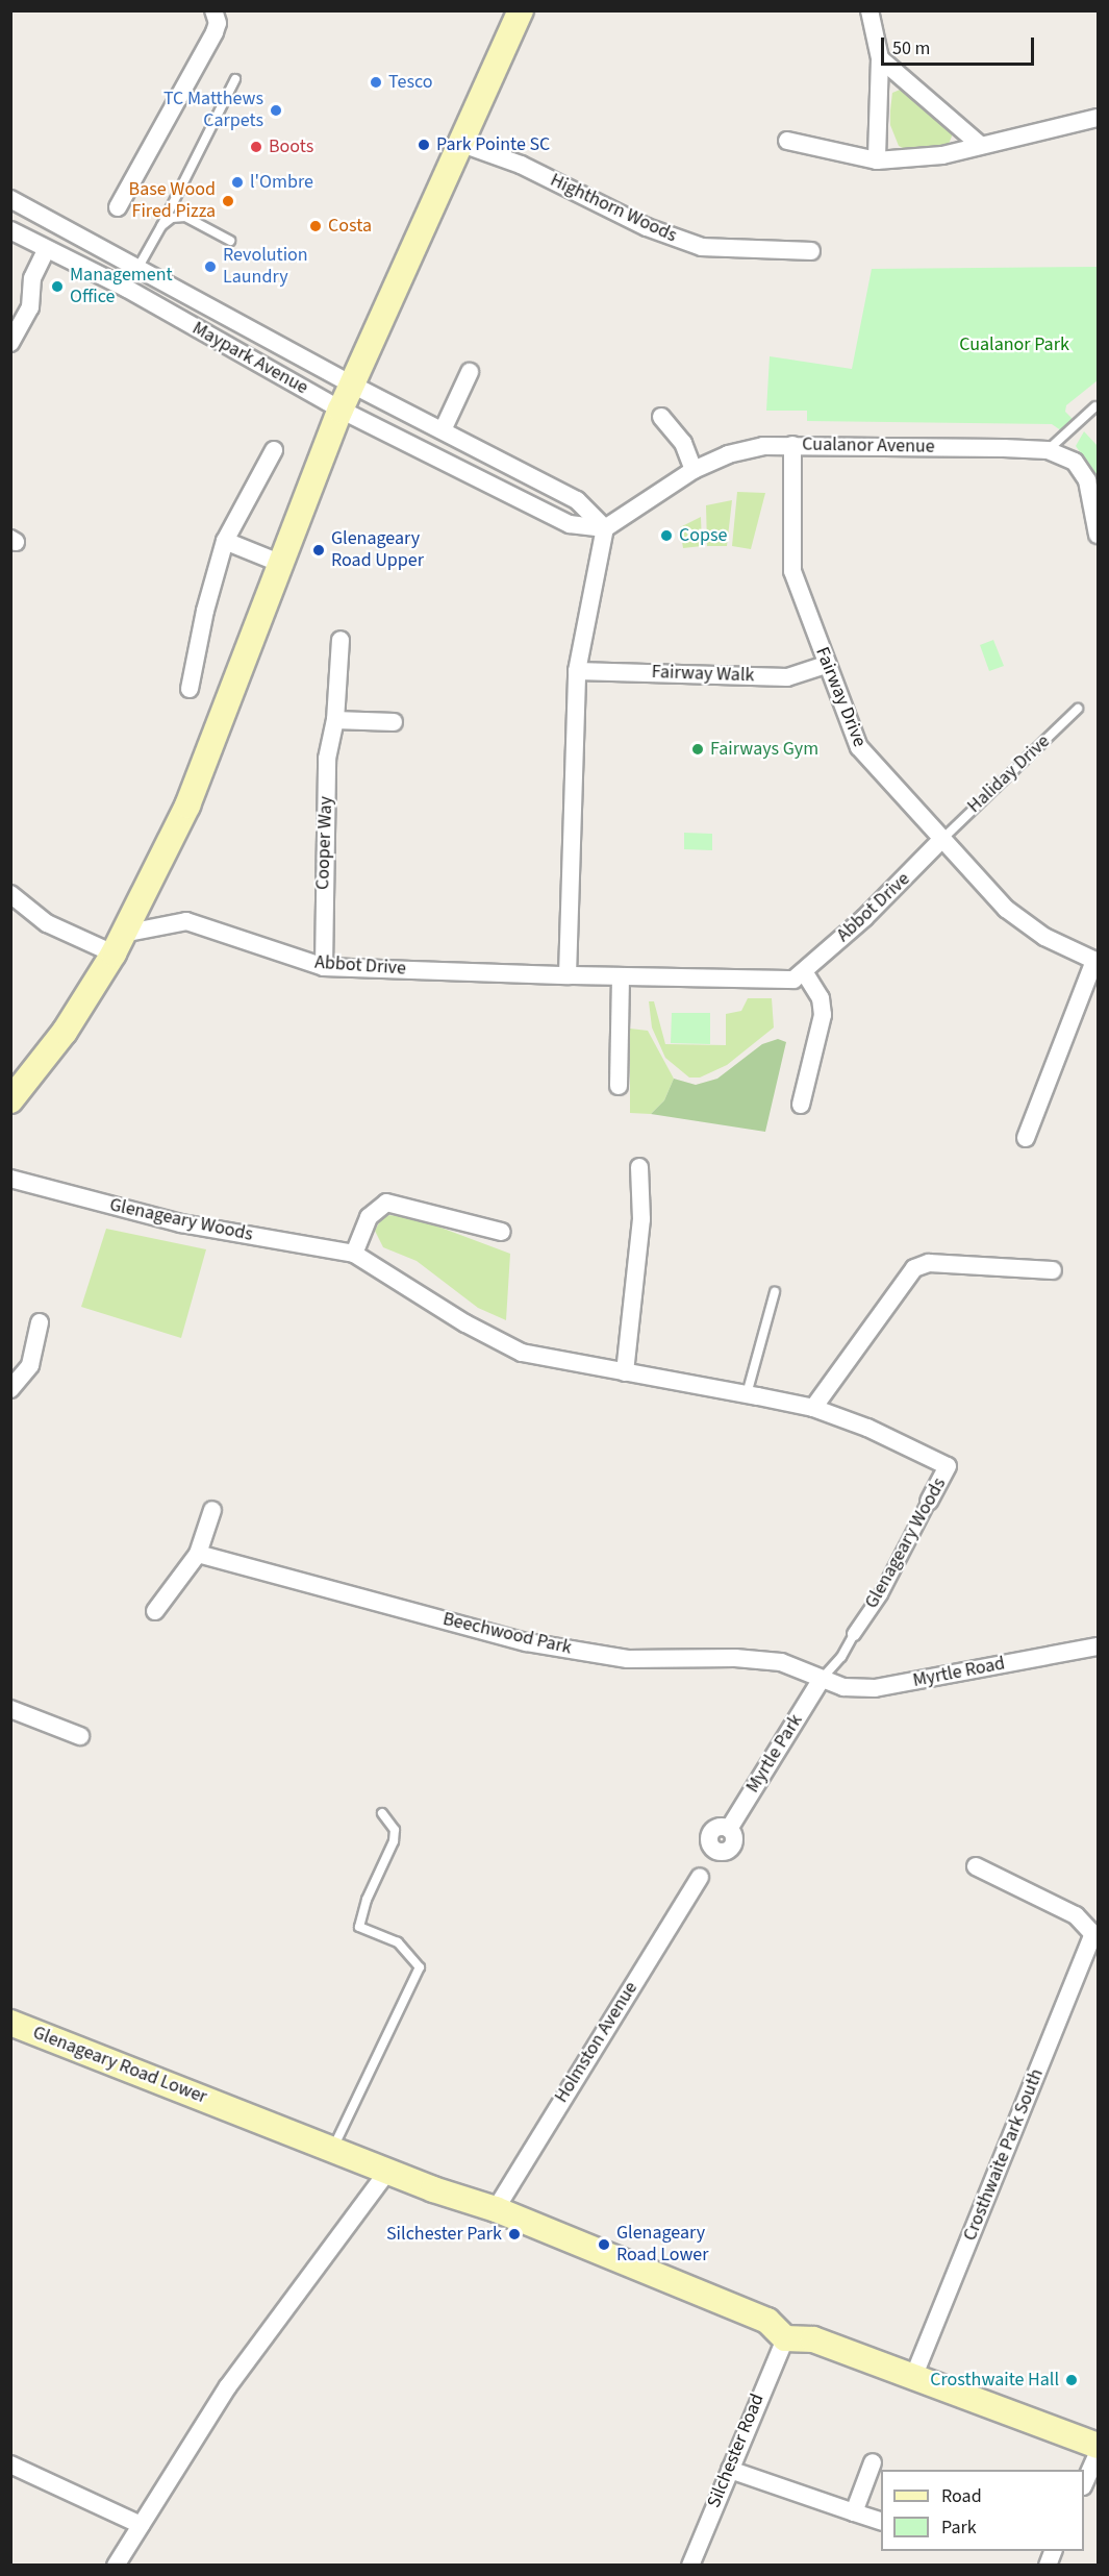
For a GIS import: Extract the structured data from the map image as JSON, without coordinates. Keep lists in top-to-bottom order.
{
  "streets": {
    "main road": ["Glenageary Road Lower"],
    "street": [
      "Highthorn Woods",
      "Maypark Avenue",
      "Cualanor Avenue",
      "Fairway Walk",
      "Fairway Drive",
      "Cooper Way",
      "Abbot Drive",
      "Glenageary Woods",
      "Beechwood Park",
      "Myrtle Road",
      "Myrtle Park",
      "Holmston Avenue",
      "Crosthwaite Park South",
      "Silchester Road"
    ],
    "lane": ["Haliday Drive"]
  },
  "crossings": [
    ["Cualanor Avenue", "Fairway Drive"],
    ["Fairway Walk", "Fairway Drive"],
    ["Fairway Drive", "Haliday Drive"],
    ["Fairway Drive", "Abbot Drive"],
    ["Haliday Drive", "Abbot Drive"],
    ["Cooper Way", "Abbot Drive"],
    ["Glenageary Woods", "Beechwood Park"],
    ["Glenageary Woods", "Myrtle Road"],
    ["Glenageary Woods", "Myrtle Park"],
    ["Beechwood Park", "Myrtle Road"],
    ["Beechwood Park", "Myrtle Park"],
    ["Myrtle Road", "Myrtle Park"],
    ["Holmston Avenue", "Glenageary Road Lower"],
    ["Glenageary Road Lower", "Silchester Road"]
  ],
  "parks": ["Cualanor Park"],
  "places": [
    "Tesco",
    "TC Matthews Carpets",
    "Park Pointe SC",
    "Boots",
    "l'Ombre",
    "Base Wood Fired Pizza",
    "Costa",
    "Revolution Laundry",
    "Management Office",
    "Copse",
    "Glenageary Road Upper",
    "Fairways Gym",
    "Silchester Park",
    "Glenageary Road Lower",
    "Crosthwaite Hall"
  ],
  "legend": ["Road", "Park"],
  "scale_bar": "50 m"
}
